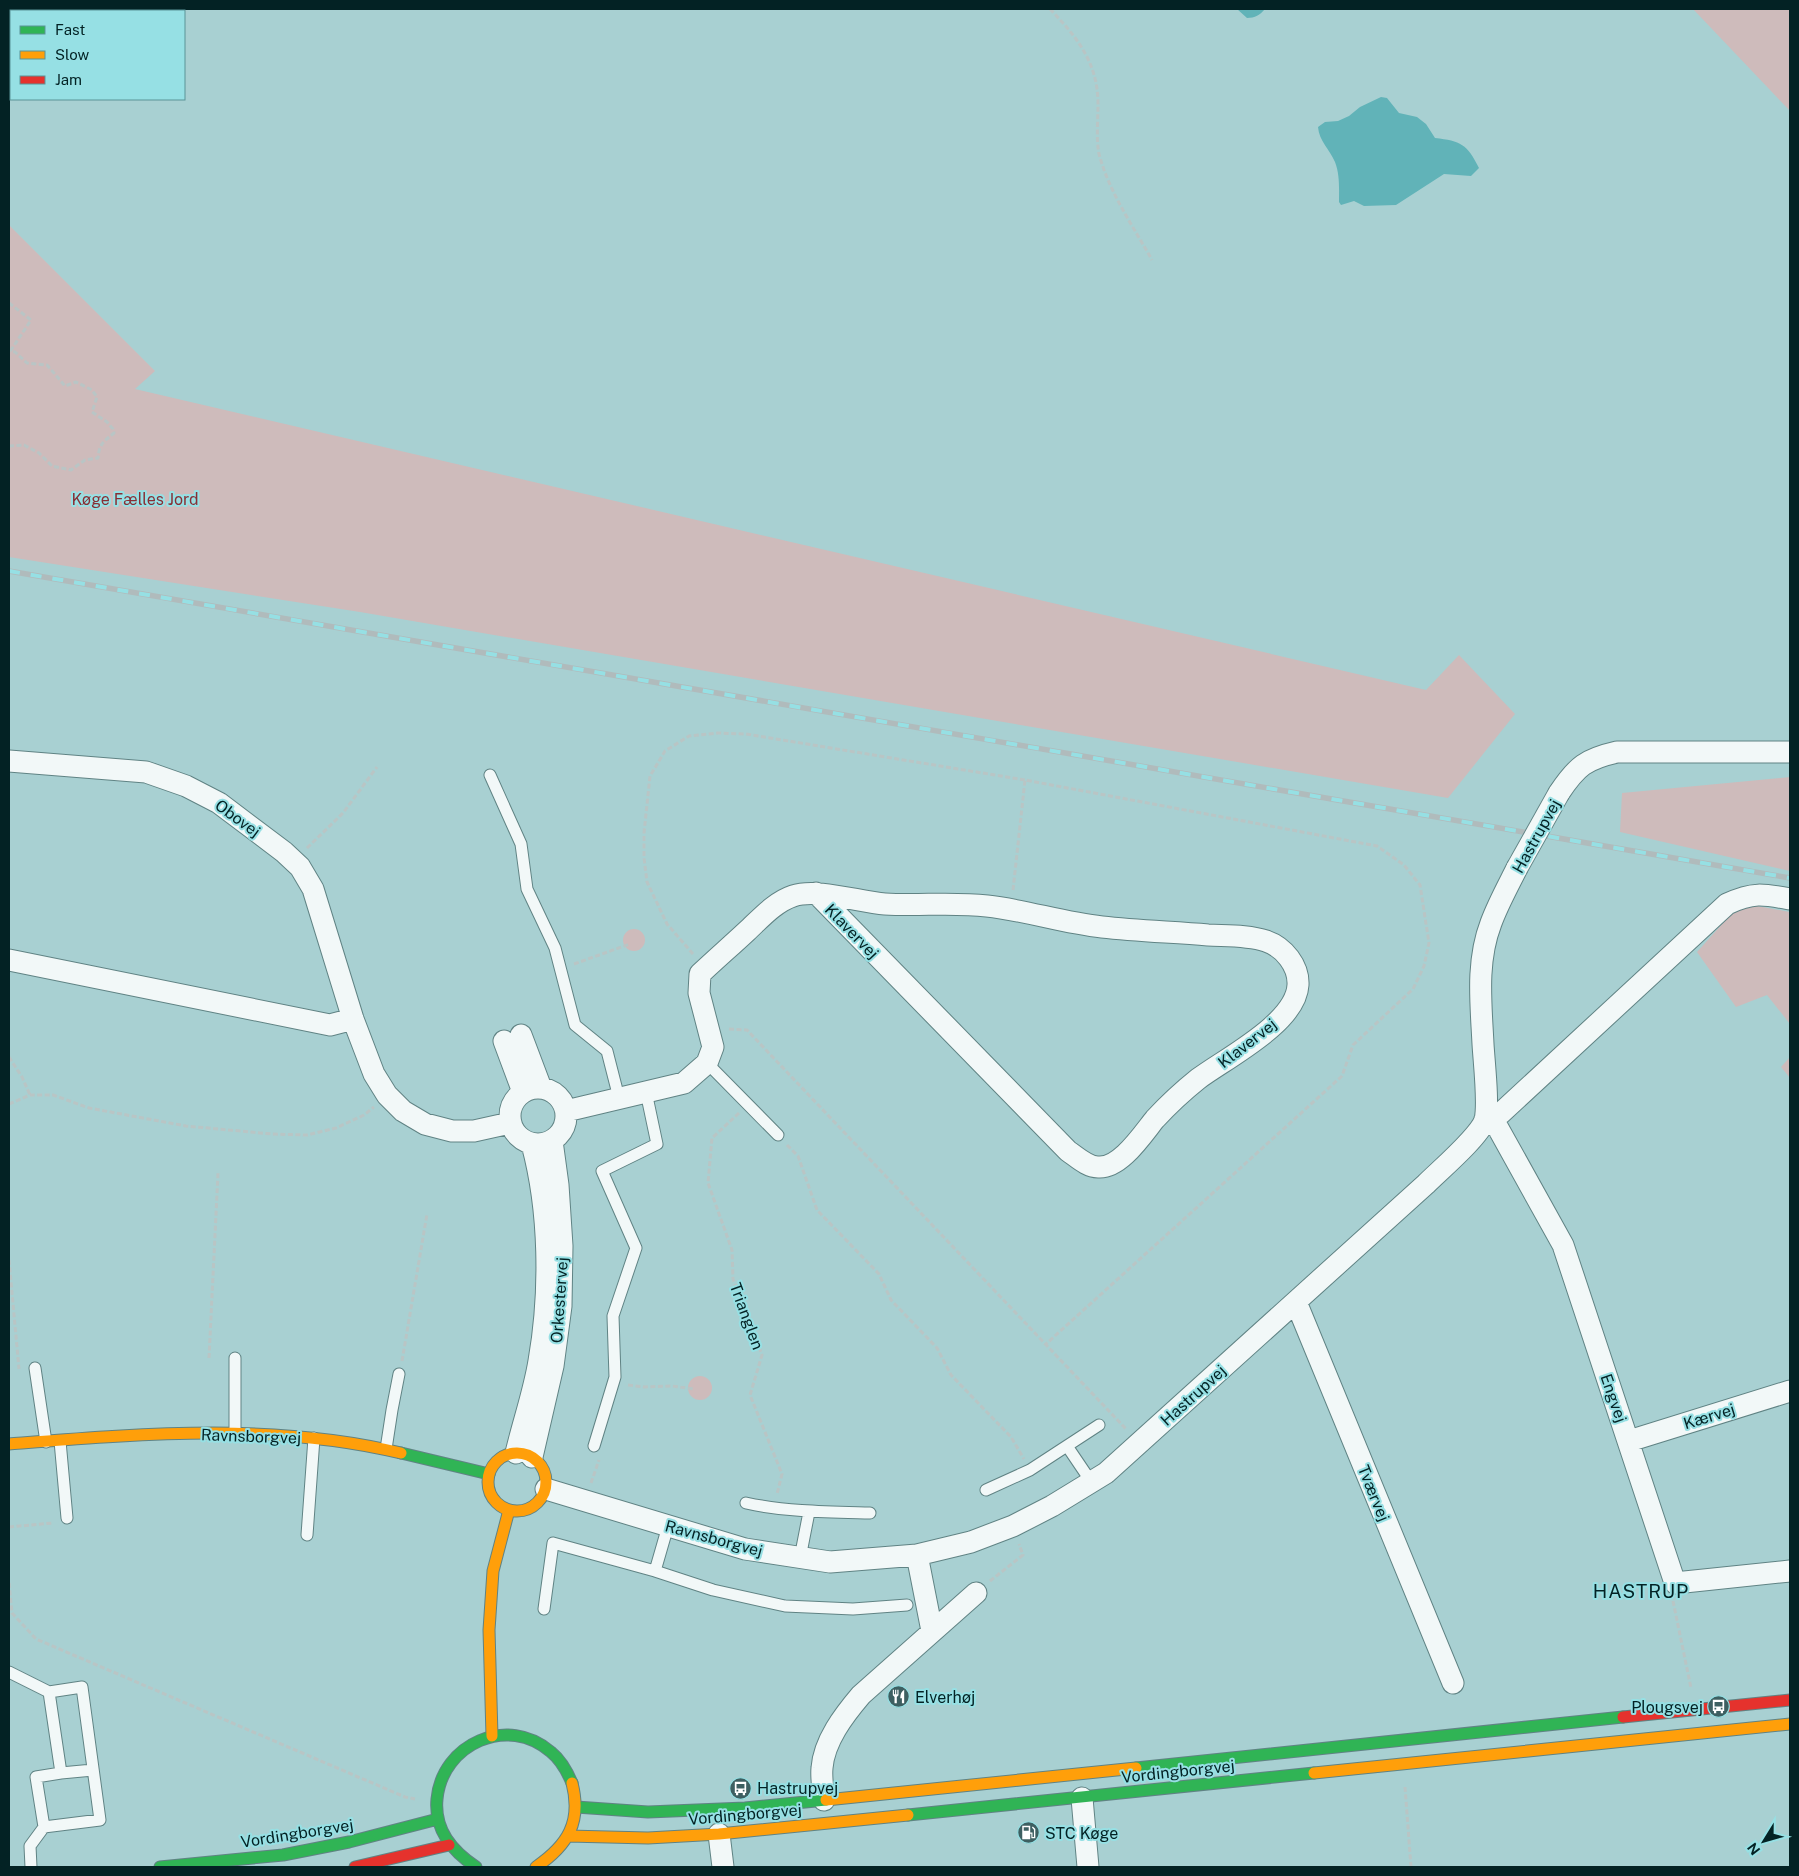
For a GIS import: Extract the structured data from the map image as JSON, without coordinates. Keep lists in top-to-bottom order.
{
  "streets": {
    "main road": ["Ravnsborgvej", "Vordingborgvej"],
    "street": [
      "Obovej",
      "Hastrupvej",
      "Klavervej",
      "Orkestervej",
      "Engvej",
      "Kærvej",
      "Tværvej"
    ],
    "path": ["Trianglen"]
  },
  "crossings": [
    ["Obovej", "Orkestervej"],
    ["Hastrupvej", "Engvej"],
    ["Hastrupvej", "Ravnsborgvej"],
    ["Hastrupvej", "Tværvej"],
    ["Orkestervej", "Ravnsborgvej"],
    ["Engvej", "Kærvej"]
  ],
  "districts": ["HASTRUP"],
  "parks": ["Køge Fælles Jord"],
  "places": {
    "restaurant": ["Elverhøj"],
    "bus stop": ["Plougsvej", "Hastrupvej"],
    "fuel station": ["STC Køge"]
  },
  "legend": ["Fast", "Slow", "Jam"],
  "north": "bottom left"
}
